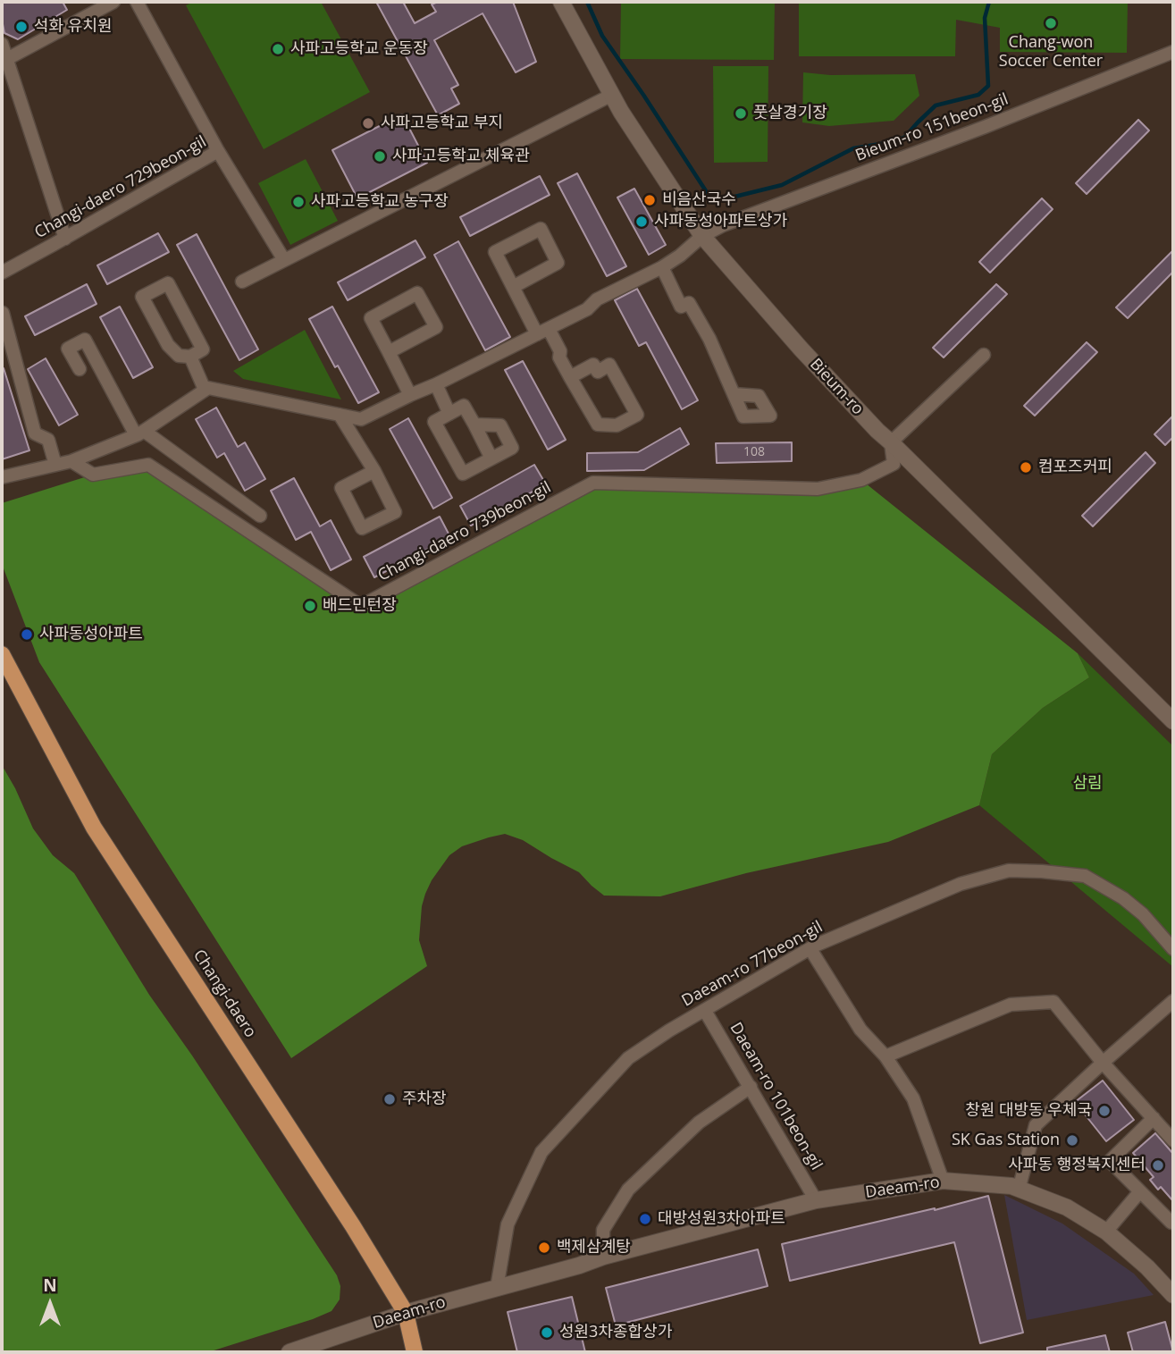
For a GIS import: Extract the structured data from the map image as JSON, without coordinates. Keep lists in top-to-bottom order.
{
  "streets": {
    "main road": ["Changi-daero"],
    "street": [
      "Bieum-ro 151beon-gil",
      "Changi-daero 729beon-gil",
      "Bieum-ro",
      "Changi-daero 739beon-gil",
      "Daeam-ro 77beon-gil",
      "Daeam-ro 101beon-gil",
      "Daeam-ro"
    ]
  },
  "crossings": [
    ["Bieum-ro 151beon-gil", "Bieum-ro"],
    ["Bieum-ro", "Changi-daero 739beon-gil"],
    ["Daeam-ro 77beon-gil", "Daeam-ro 101beon-gil"],
    ["Daeam-ro 77beon-gil", "Daeam-ro"],
    ["Changi-daero", "Daeam-ro"],
    ["Daeam-ro 101beon-gil", "Daeam-ro"]
  ],
  "parks": ["삼림"],
  "places": [
    "Chang-won Soccer Center",
    "석화 유치원",
    "사파고등학교 운동장",
    "풋살경기장",
    "사파고등학교 부지",
    "사파고등학교 체육관",
    "비음산국수",
    "사파고등학교 농구장",
    "사파동성아파트상가",
    "컴포즈커피",
    "배드민턴장",
    "사파동성아파트",
    "주차장",
    "창원 대방동 우체국",
    "SK Gas Station",
    "사파동 행정복지센터",
    "대방성원3차아파트",
    "백제삼계탕",
    "성원3차종합상가"
  ],
  "house_numbers": ["108"],
  "north": "top"
}
